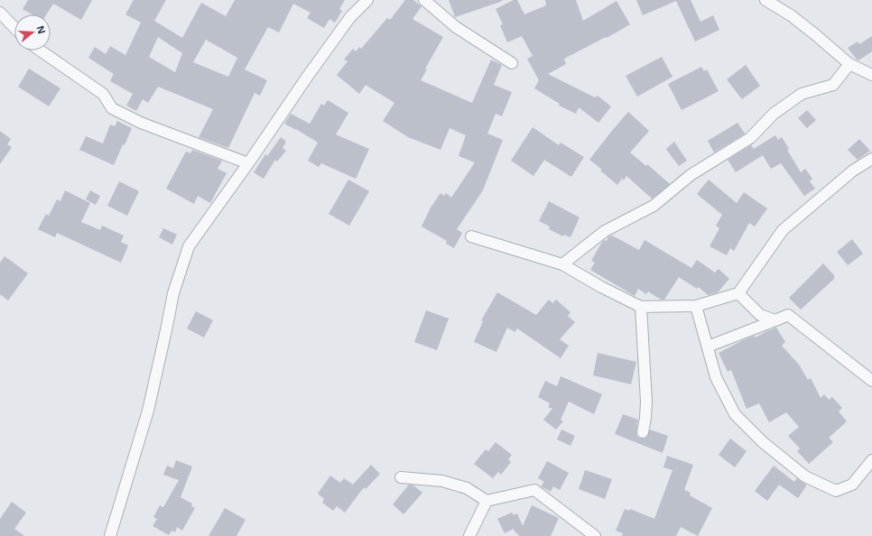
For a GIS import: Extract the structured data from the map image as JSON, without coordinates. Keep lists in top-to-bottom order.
{
  "north": "right"
}
